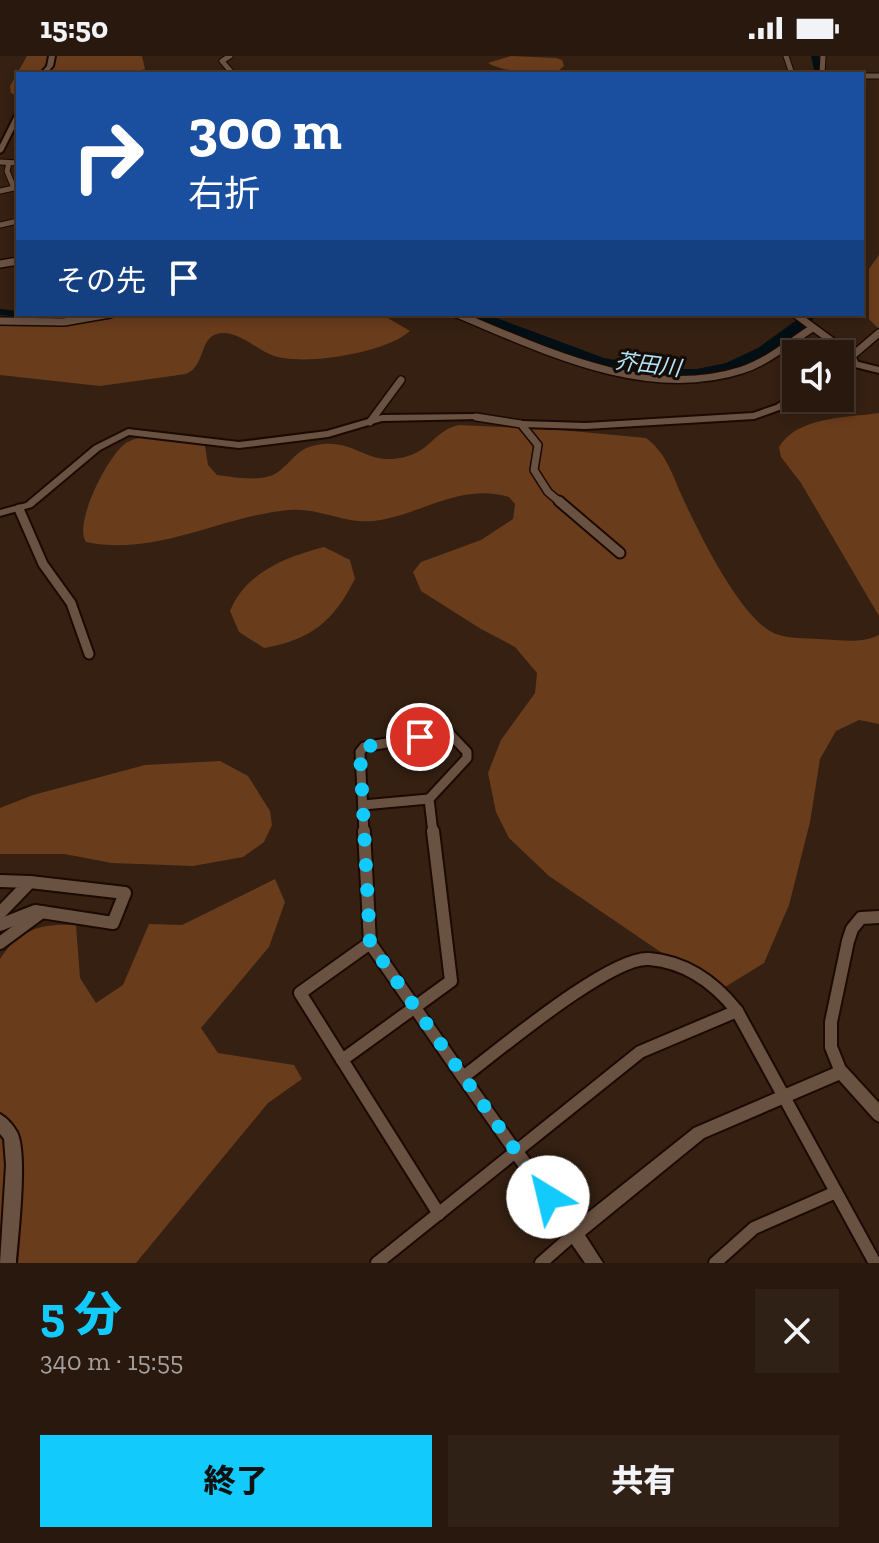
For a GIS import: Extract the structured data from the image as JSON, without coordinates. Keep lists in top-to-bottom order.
{
  "water": ["芥田川"],
  "page": {
    "status": "15:50",
    "turn": ["300 m", "右折"],
    "then": "その先",
    "heading": ["5 分", "340 m · 15:55"],
    "buttons": ["終了", "共有"]
  }
}
